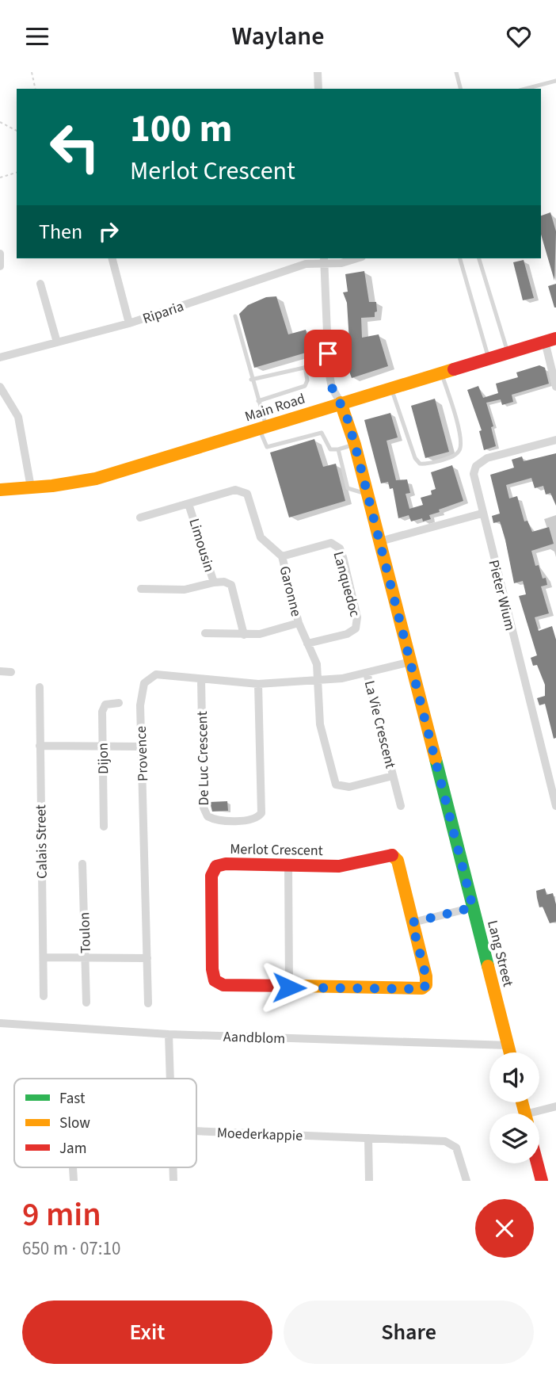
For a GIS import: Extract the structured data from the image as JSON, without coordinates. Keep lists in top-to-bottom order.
{
  "streets": {
    "street": [
      "Riparia",
      "Main Road",
      "Limousin",
      "Lanquedoc",
      "Garonne",
      "Pieter Wium",
      "La Vie Crescent",
      "Provence",
      "Dijon",
      "De Luc Crescent",
      "Calais Street",
      "Merlot Crescent",
      "Toulon",
      "Lang Street",
      "Aandblom",
      "Moederkappie"
    ]
  },
  "crossings": [
    ["Main Road", "Lang Street"],
    ["Limousin", "Garonne"],
    ["Lanquedoc", "Garonne"],
    ["Garonne", "La Vie Crescent"],
    ["Garonne", "Provence"],
    ["La Vie Crescent", "Provence"],
    ["Provence", "De Luc Crescent"],
    ["Lang Street", "Aandblom"]
  ],
  "legend": ["Fast", "Slow", "Jam"],
  "page": {
    "header": "Waylane",
    "turn": ["100 m", "Merlot Crescent"],
    "then": "Then",
    "heading": ["9 min", "650 m · 07:10"],
    "buttons": ["Exit", "Share"]
  }
}
